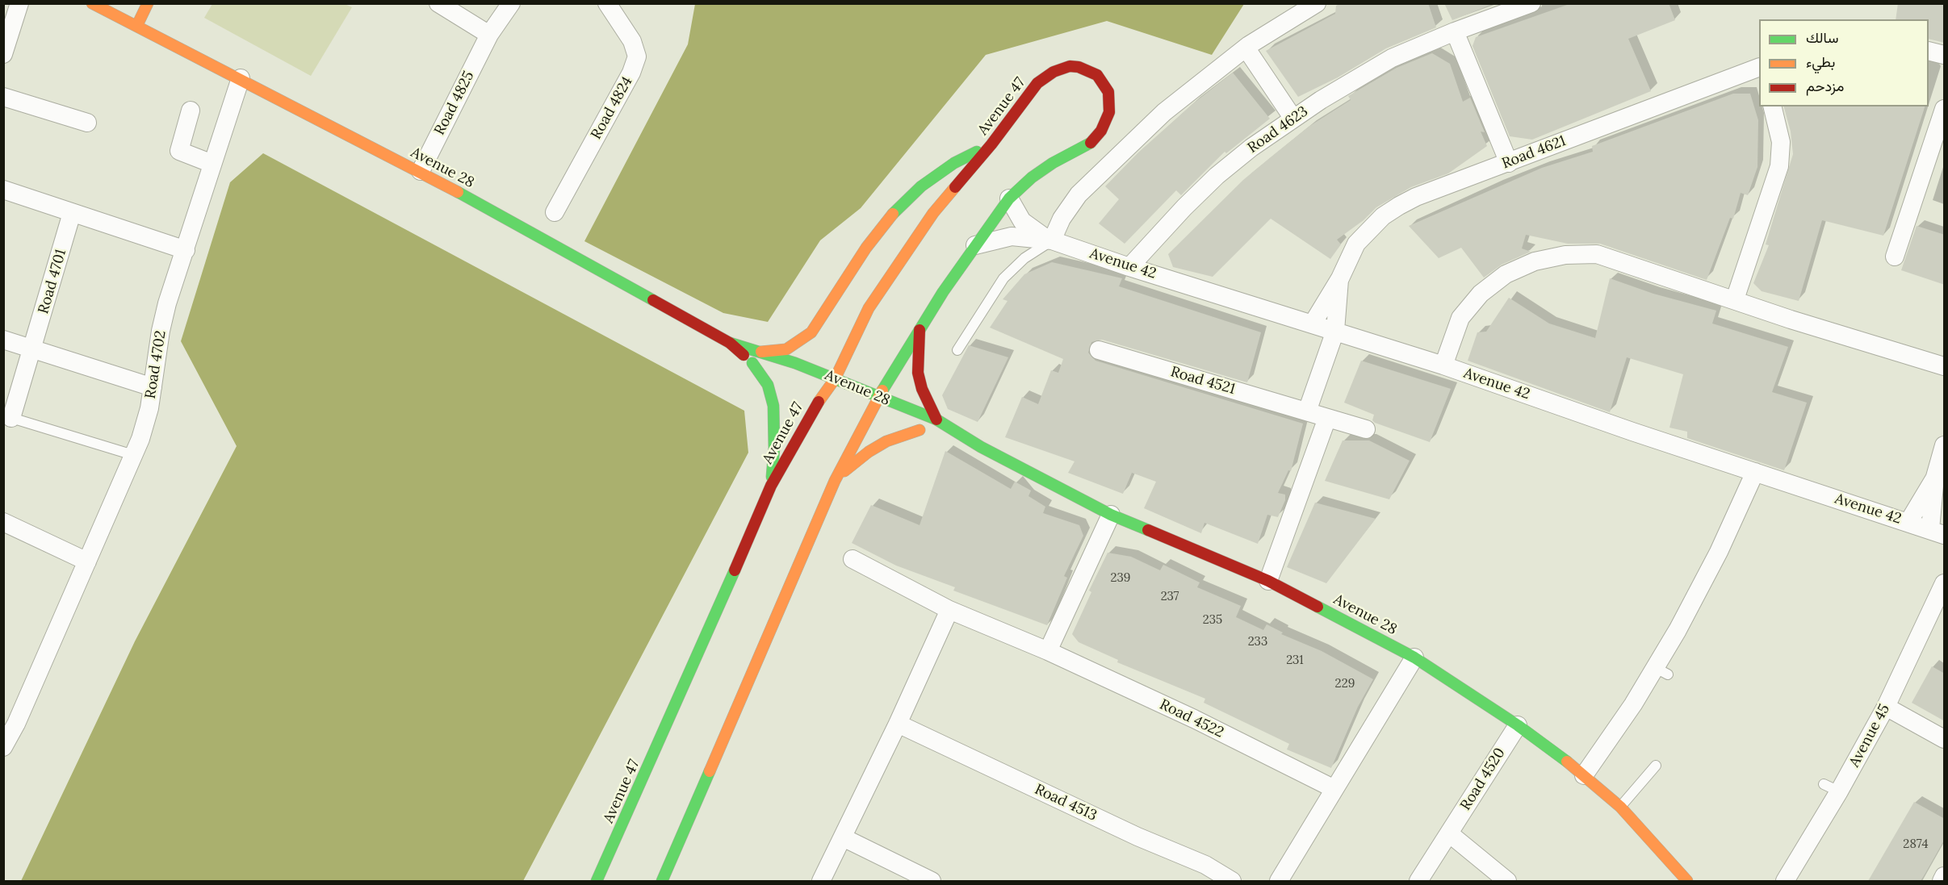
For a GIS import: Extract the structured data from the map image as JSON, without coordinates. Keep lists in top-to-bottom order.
{
  "streets": {
    "street": [
      "Road 4825",
      "Avenue 47",
      "Road 4824",
      "Road 4623",
      "Road 4621",
      "Avenue 28",
      "Avenue 42",
      "Road 4701",
      "Road 4702",
      "Road 4521",
      "Road 4522",
      "Avenue 45",
      "Road 4520",
      "Road 4513"
    ]
  },
  "crossings": [
    ["Road 4825", "Avenue 28"],
    ["Avenue 47", "Avenue 28"],
    ["Avenue 47", "Avenue 42"],
    ["Road 4623", "Avenue 42"],
    ["Road 4621", "Avenue 42"],
    ["Avenue 28", "Road 4702"],
    ["Avenue 28", "Road 4520"]
  ],
  "house_numbers": [
    "239",
    "237",
    "235",
    "233",
    "231",
    "229",
    "2874"
  ],
  "legend": ["سالك", "بطيء", "مزدحم"]
}
